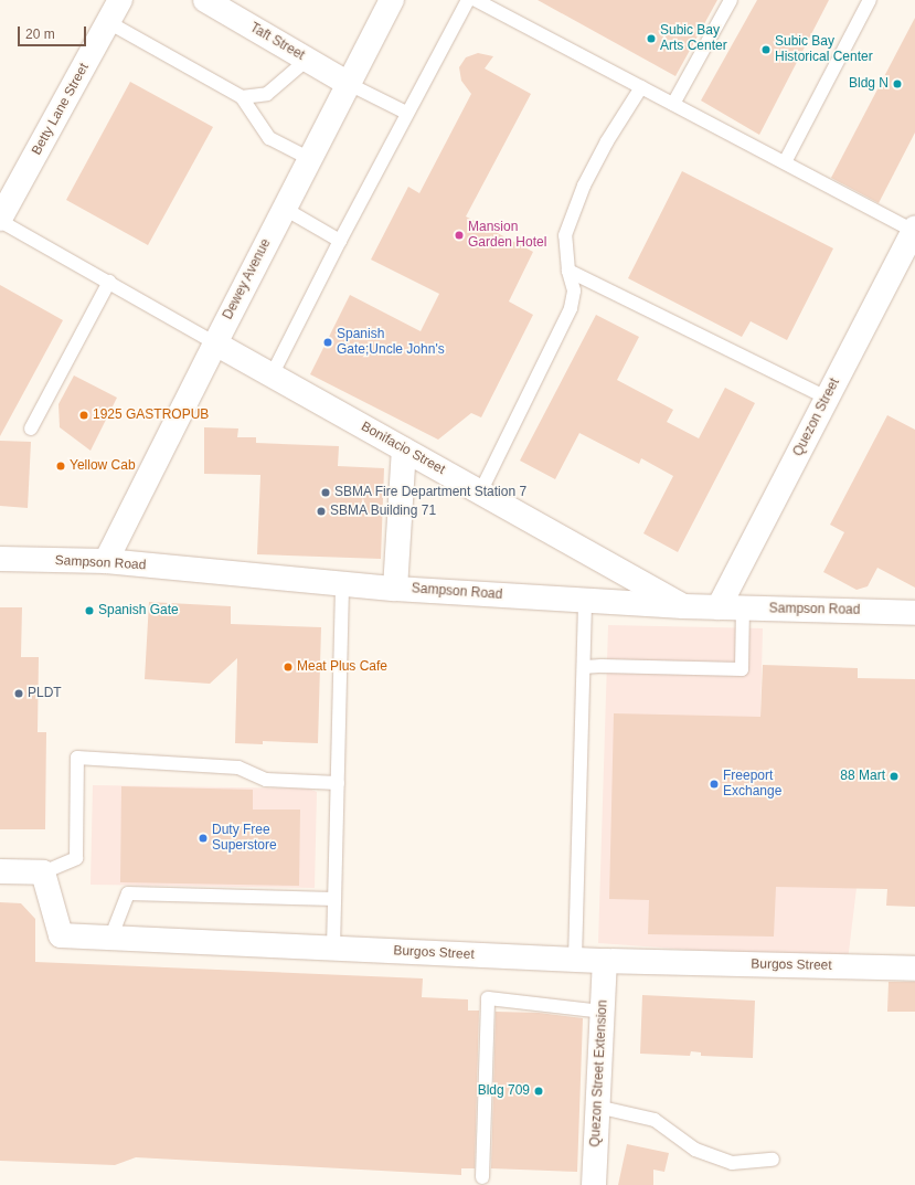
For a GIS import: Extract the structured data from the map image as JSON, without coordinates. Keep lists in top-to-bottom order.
{
  "streets": {
    "street": [
      "Taft Street",
      "Betty Lane Street",
      "Dewey Avenue",
      "Quezon Street",
      "Bonifacio Street",
      "Sampson Road",
      "Burgos Street",
      "Quezon Street Extension"
    ]
  },
  "crossings": [
    ["Taft Street", "Dewey Avenue"],
    ["Dewey Avenue", "Bonifacio Street"],
    ["Dewey Avenue", "Sampson Road"],
    ["Quezon Street", "Sampson Road"],
    ["Bonifacio Street", "Sampson Road"],
    ["Burgos Street", "Quezon Street Extension"]
  ],
  "places": [
    "Subic Bay Arts Center",
    "Subic Bay Historical Center",
    "Bldg N",
    "Mansion Garden Hotel",
    "Spanish Gate;Uncle John's",
    "1925 GASTROPUB",
    "Yellow Cab",
    "SBMA Fire Department Station 7",
    "SBMA Building 71",
    "Spanish Gate",
    "Meat Plus Cafe",
    "PLDT",
    "88 Mart",
    "Freeport Exchange",
    "Duty Free Superstore",
    "Bldg 709"
  ],
  "scale_bar": "20 m"
}
